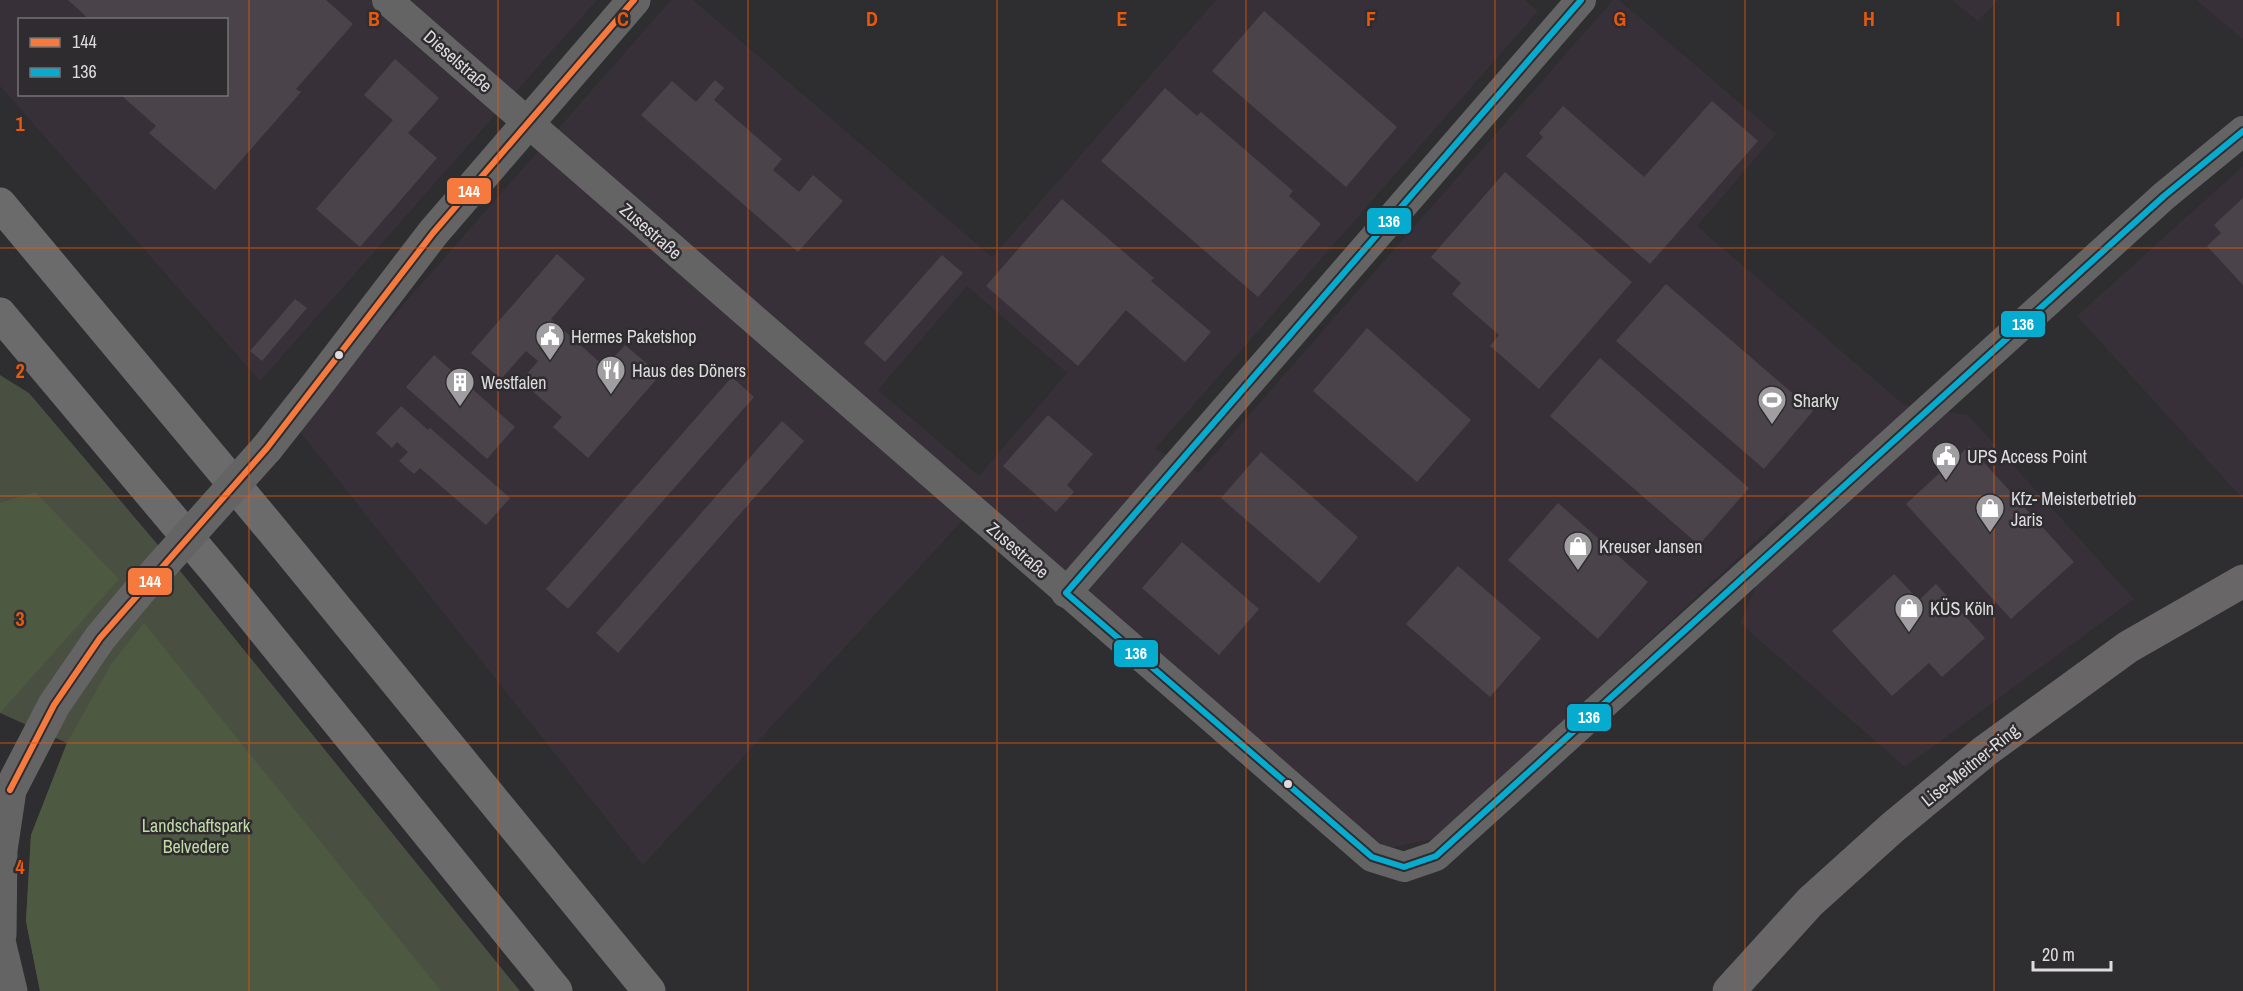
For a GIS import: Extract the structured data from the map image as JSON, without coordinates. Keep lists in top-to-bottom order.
{
  "streets": {
    "main road": ["Lise-Meitner-Ring"],
    "street": ["Dieselstraße", "Zusestraße"]
  },
  "crossings": [
    ["Dieselstraße", "Zusestraße"]
  ],
  "parks": ["Landschaftspark Belvedere"],
  "places": {
    "public building": ["Hermes Paketshop", "UPS Access Point"],
    "restaurant": ["Haus des Döners"],
    "building": ["Westfalen"],
    "sports": ["Sharky"],
    "shop": ["Kfz- Meisterbetrieb Jaris", "Kreuser Jansen", "KÜS Köln"]
  },
  "lines": ["transit line 144", "transit line 136"],
  "legend": ["144", "136"],
  "scale_bar": "20 m",
  "grid": {
    "columns": [
      "B",
      "C",
      "D",
      "E",
      "F",
      "G",
      "H",
      "I"
    ],
    "rows": [
      "1",
      "2",
      "3",
      "4"
    ]
  }
}
